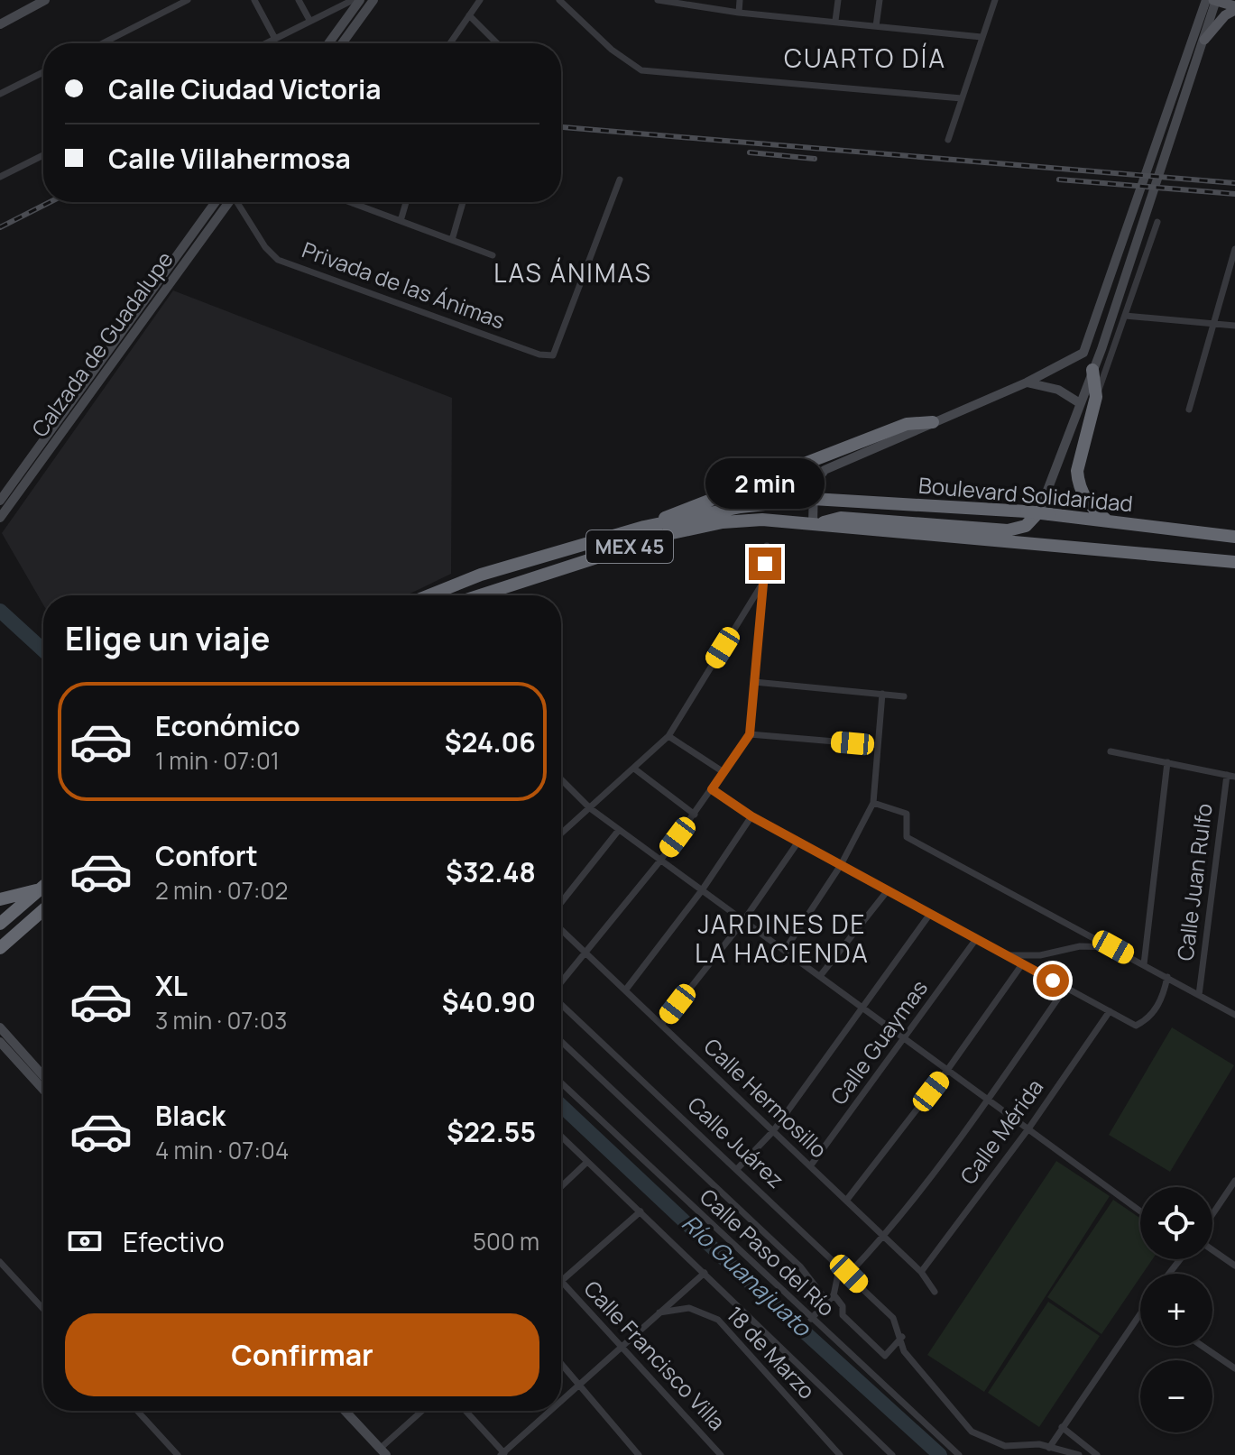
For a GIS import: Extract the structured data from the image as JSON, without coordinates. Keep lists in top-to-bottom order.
{
  "streets": {
    "highway": ["Boulevard Solidaridad", "MEX 45"],
    "street": [
      "Privada de las Ánimas",
      "Calzada de Guadalupe",
      "Calle Juan Rulfo",
      "Calle Guaymas",
      "Calle Hermosillo",
      "Calle Mérida",
      "Calle Juárez",
      "Calle Paso del Río",
      "18 de Marzo",
      "Calle Francisco Villa"
    ]
  },
  "crossings": [
    ["Calle Guaymas", "Calle Hermosillo"],
    ["Calle Hermosillo", "Calle Mérida"]
  ],
  "districts": ["CUARTO DÍA", "LAS ÁNIMAS", "JARDINES DE LA HACIENDA"],
  "water": ["Río Guanajuato"],
  "page": {
    "banner": ["Calle Ciudad Victoria", "Calle Villahermosa"],
    "bubble": "2 min",
    "heading": "Elige un viaje",
    "list": [
      {
        "name": "Económico",
        "note": "1 min · 07:01",
        "value": "$24.06"
      },
      {
        "name": "Confort",
        "note": "2 min · 07:02",
        "value": "$32.48"
      },
      {
        "name": "XL",
        "note": "3 min · 07:03",
        "value": "$40.90"
      },
      {
        "name": "Black",
        "note": "4 min · 07:04",
        "value": "$22.55"
      }
    ],
    "map_buttons": ["+", "−"],
    "pay": ["Efectivo", "500 m"],
    "buttons": "Confirmar"
  }
}
